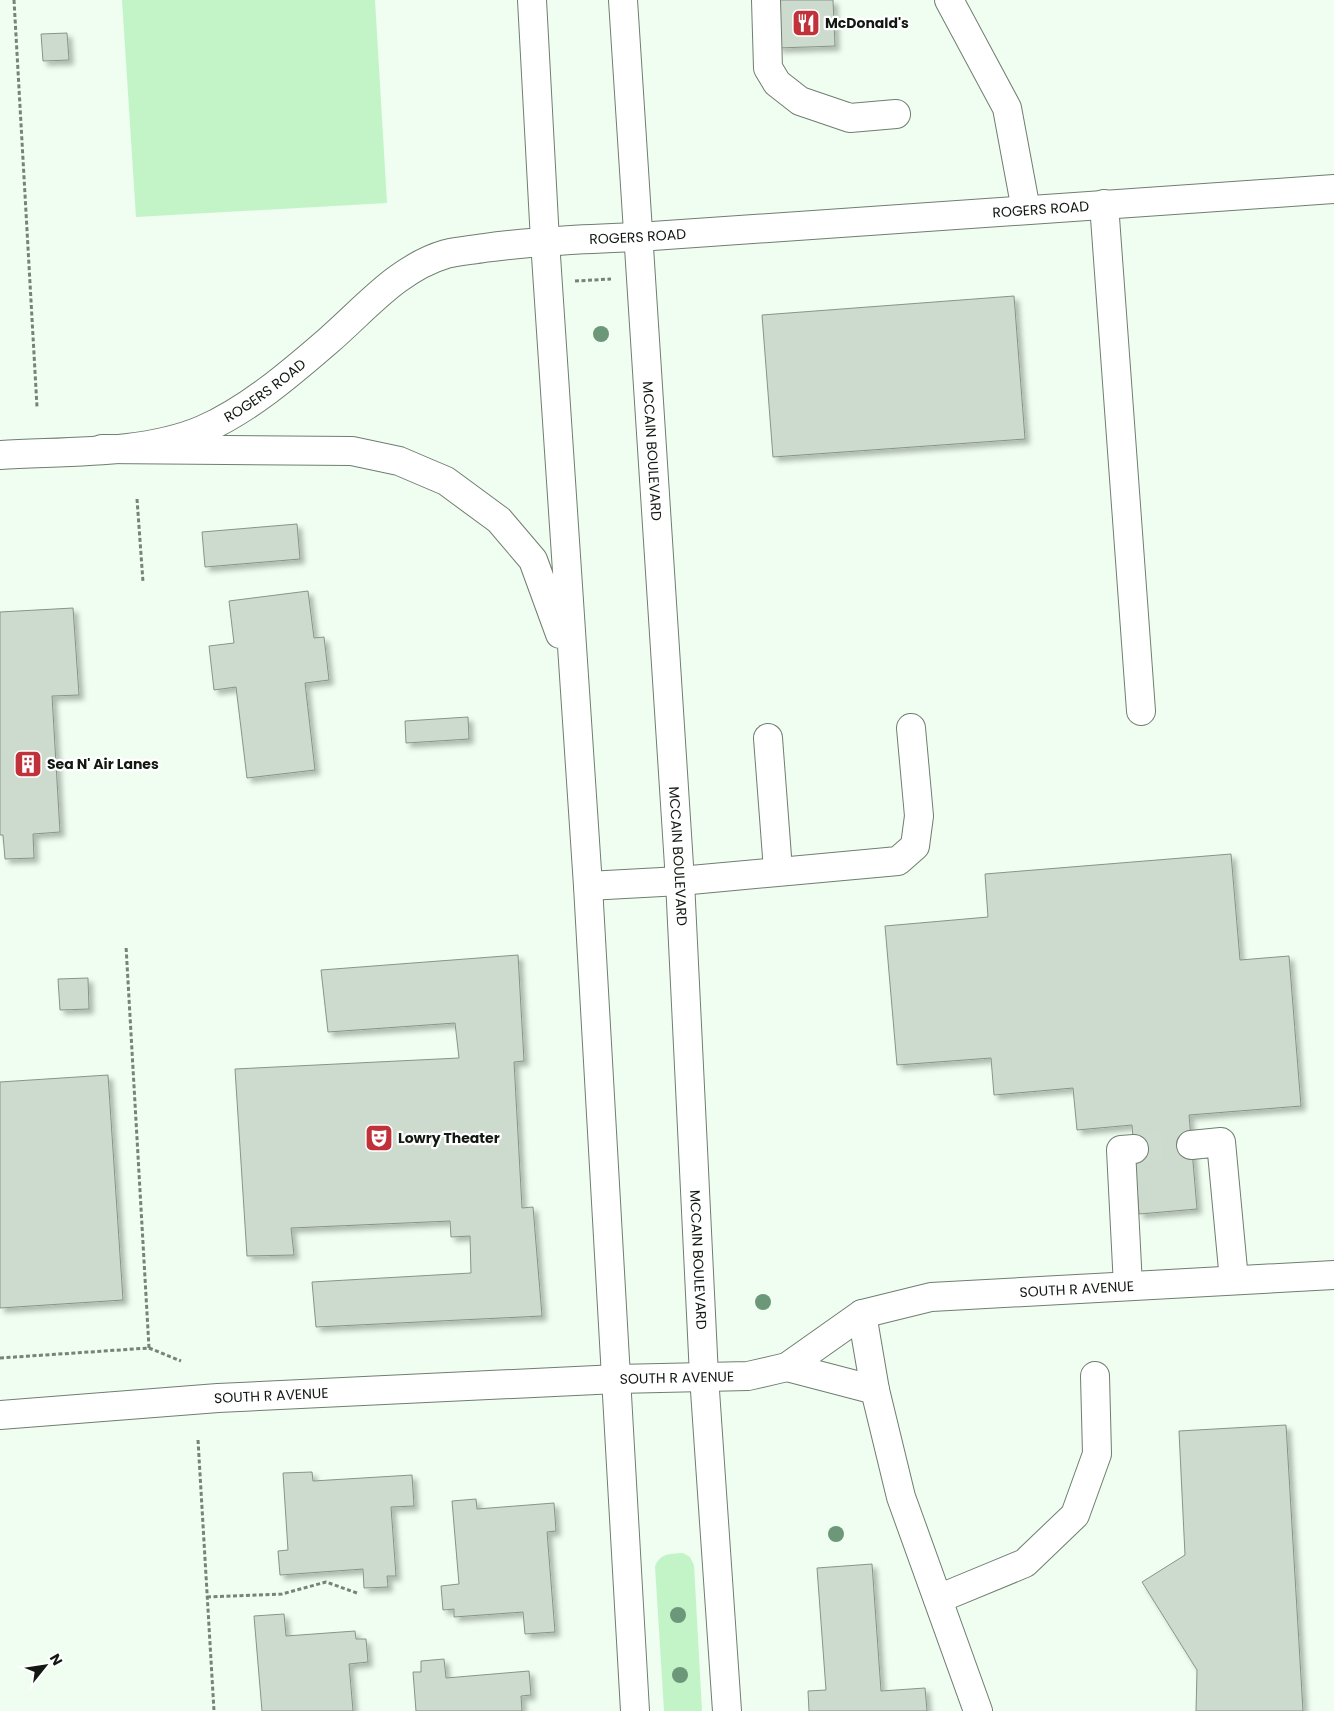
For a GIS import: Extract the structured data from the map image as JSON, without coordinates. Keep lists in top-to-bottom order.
{
  "streets": {
    "street": ["ROGERS ROAD", "MCCAIN BOULEVARD", "SOUTH R AVENUE"]
  },
  "crossings": [
    ["ROGERS ROAD", "MCCAIN BOULEVARD"],
    ["MCCAIN BOULEVARD", "SOUTH R AVENUE"]
  ],
  "places": {
    "restaurant": ["McDonald's"],
    "building": ["Sea N' Air Lanes"],
    "theatre": ["Lowry Theater"]
  },
  "north": "top right"
}
